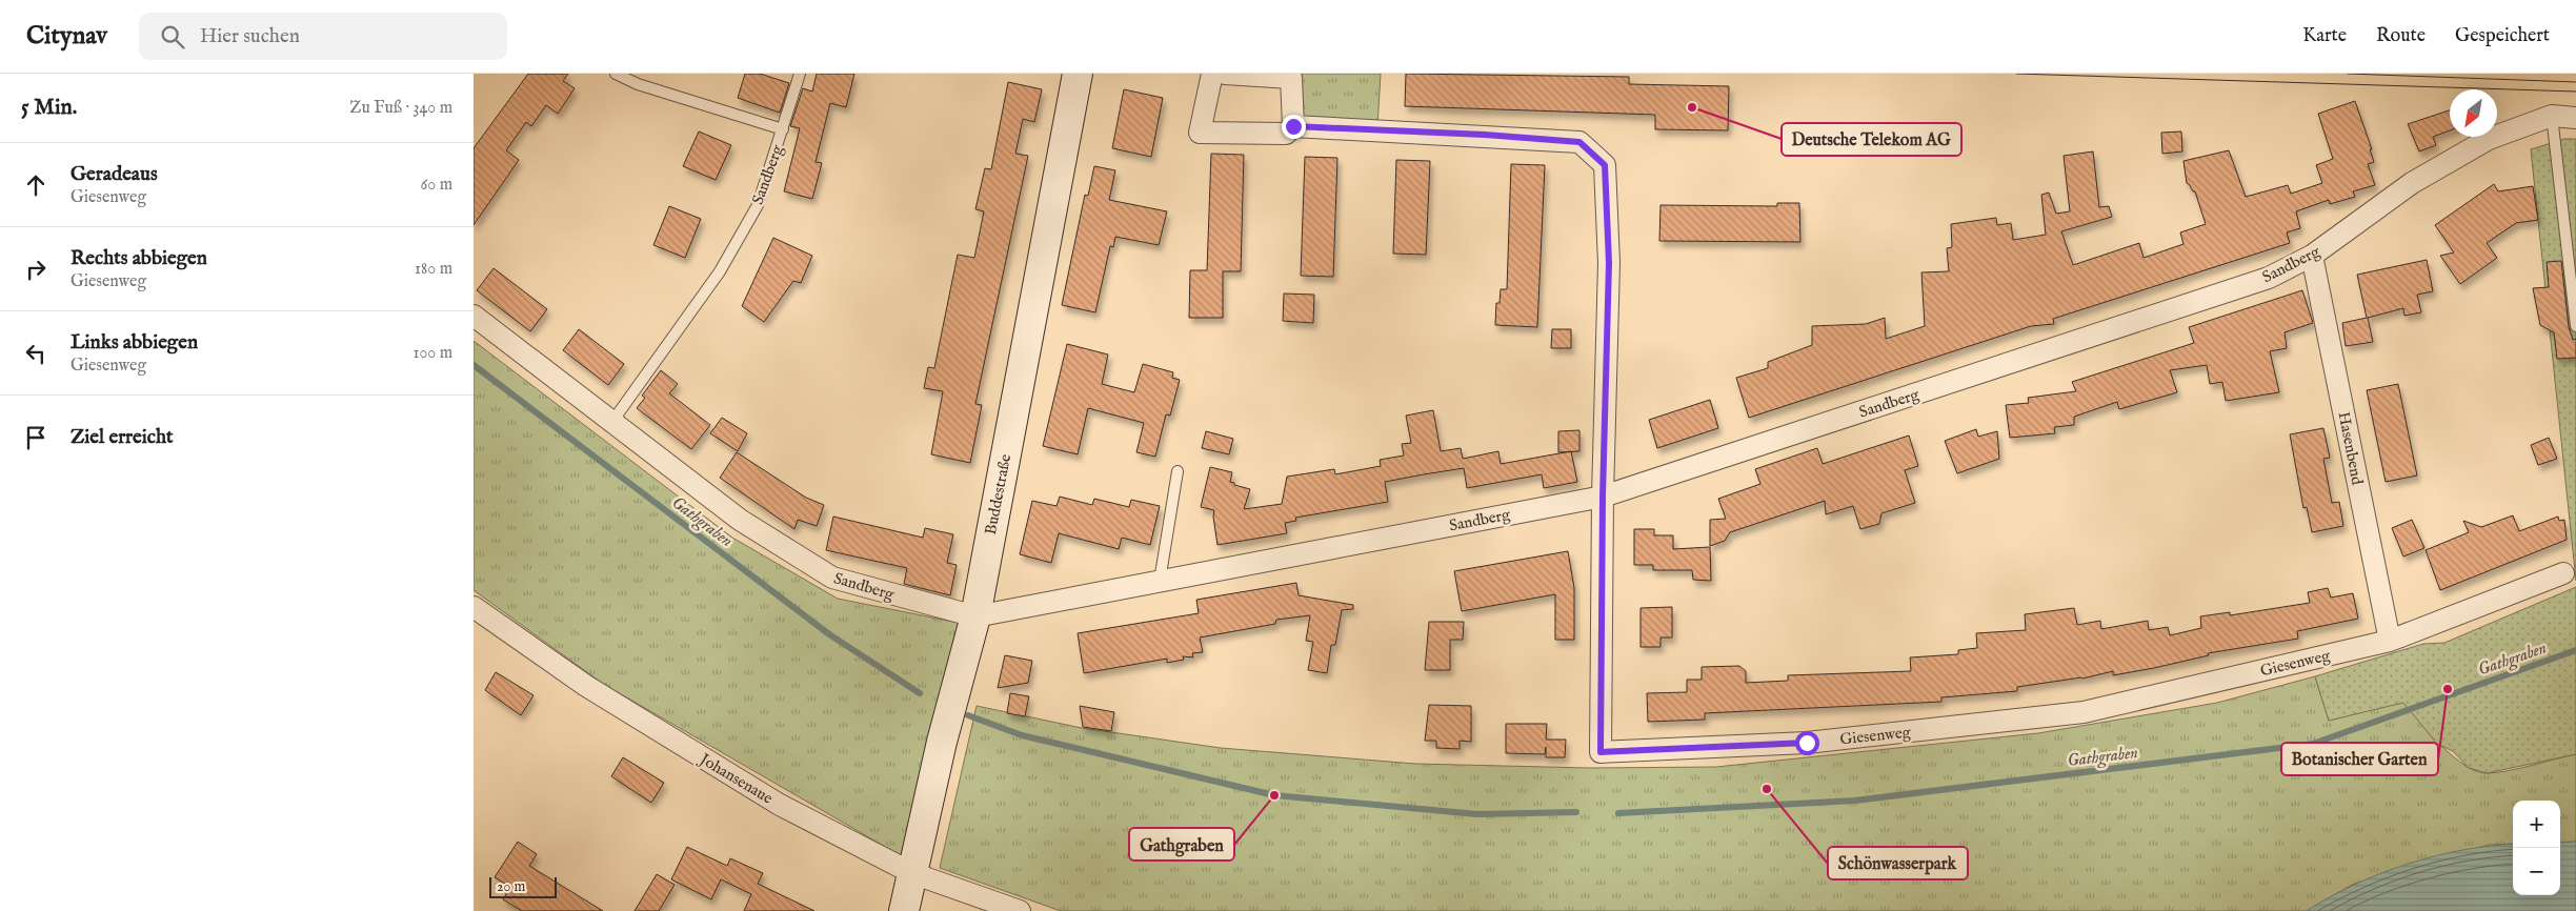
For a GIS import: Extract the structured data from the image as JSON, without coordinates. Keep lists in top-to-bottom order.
{
  "streets": {
    "main road": ["Buddestraße"],
    "street": [
      "Sandberg",
      "Hasenbend",
      "Giesenweg",
      "Johansenaue"
    ]
  },
  "crossings": [
    ["Sandberg", "Hasenbend"],
    ["Sandberg", "Buddestraße"],
    ["Sandberg", "Giesenweg"],
    ["Hasenbend", "Giesenweg"],
    ["Buddestraße", "Johansenaue"]
  ],
  "water": ["Gathgraben"],
  "places": [
    "Deutsche Telekom AG",
    "Botanischer Garten",
    "Schönwasserpark",
    "Gathgraben"
  ],
  "scale_bar": "20 m",
  "north": "bottom left",
  "page": {
    "header": "Citynav",
    "search": "Hier suchen",
    "nav": ["Karte", "Route", "Gespeichert"],
    "heading": ["5 Min.", "Zu Fuß · 340 m"],
    "list": [
      ["Geradeaus", "Giesenweg", "60 m"],
      ["Rechts abbiegen", "Giesenweg", "180 m"],
      ["Links abbiegen", "Giesenweg", "100 m"],
      "Ziel erreicht"
    ],
    "map_buttons": ["+", "−"],
    "scale": "20 m"
  }
}
